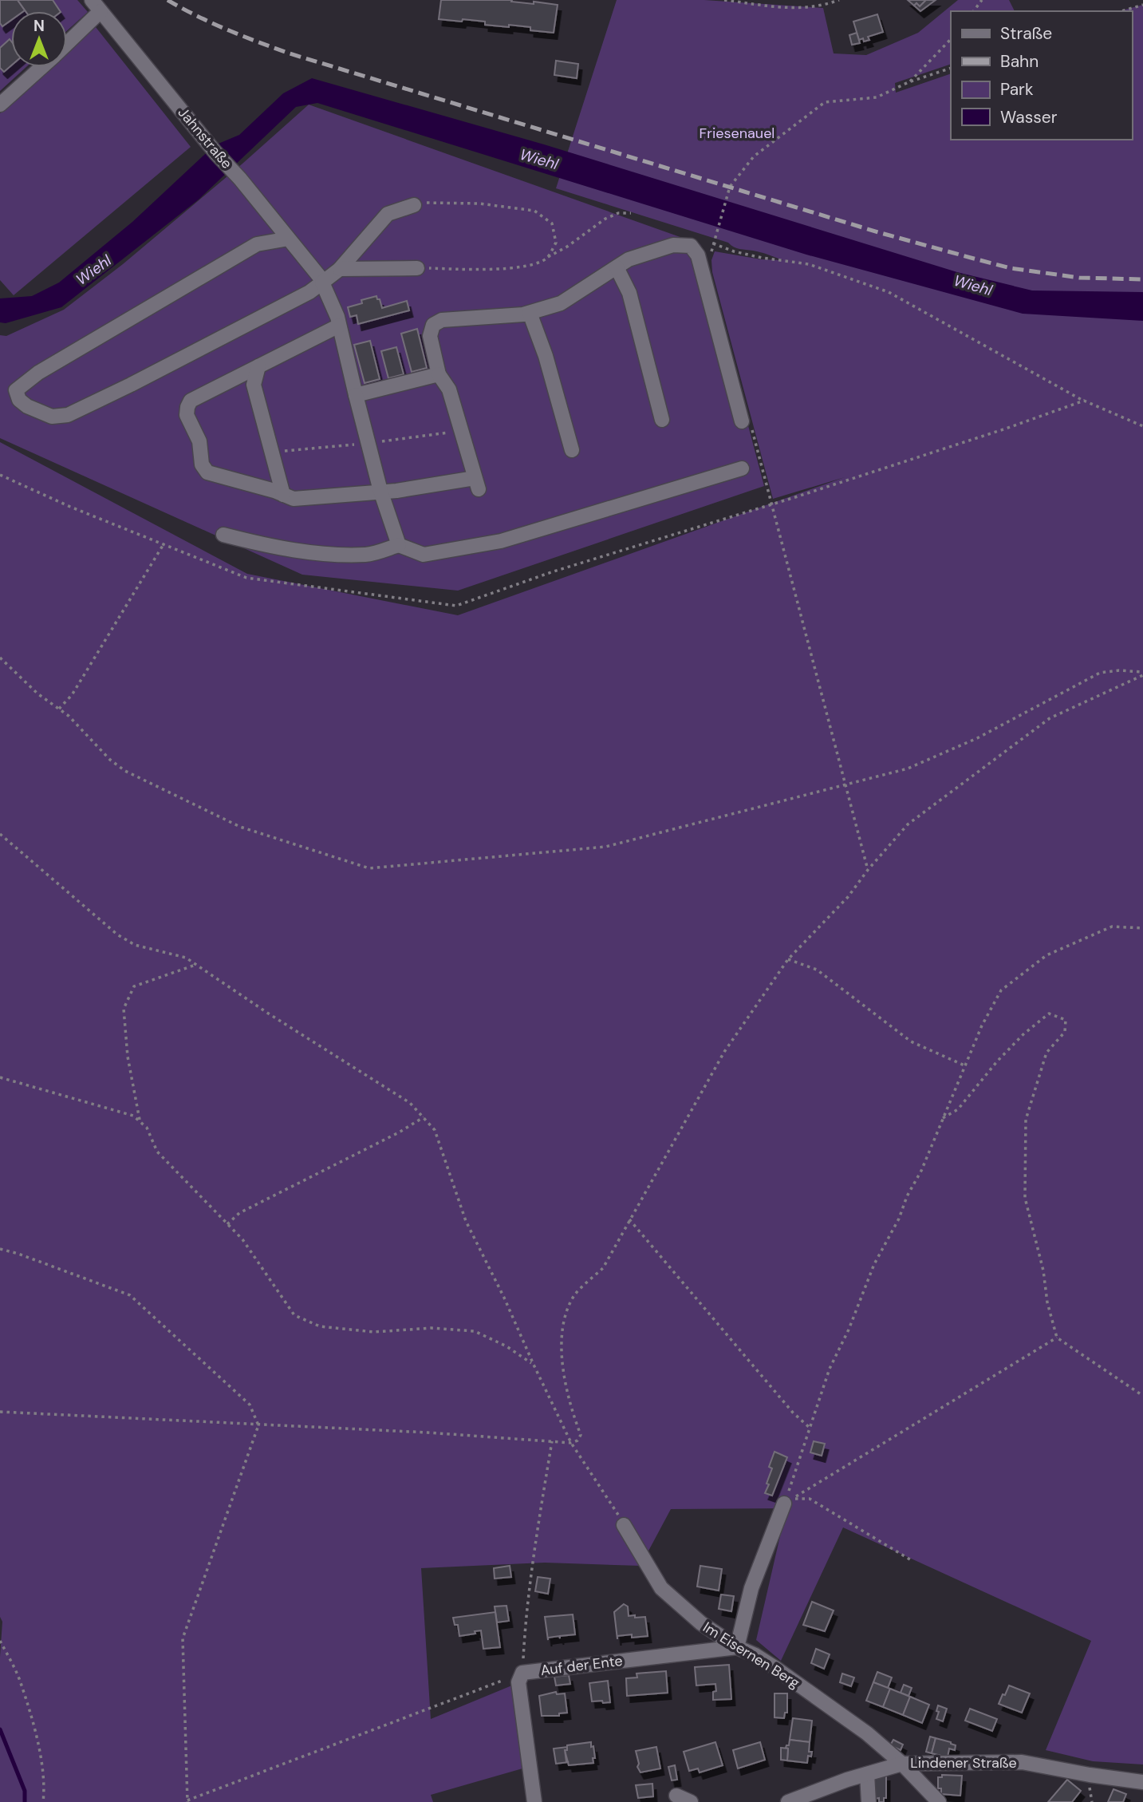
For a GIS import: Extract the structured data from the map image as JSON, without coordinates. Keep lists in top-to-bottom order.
{
  "streets": {
    "street": [
      "Jahnstraße",
      "Im Eisernen Berg",
      "Auf der Ente",
      "Lindener Straße"
    ]
  },
  "crossings": [
    ["Im Eisernen Berg", "Auf der Ente"],
    ["Im Eisernen Berg", "Lindener Straße"]
  ],
  "water": ["Wiehl"],
  "parks": ["Friesenauel"],
  "legend": [
    "Straße",
    "Bahn",
    "Park",
    "Wasser"
  ],
  "north": "top"
}
